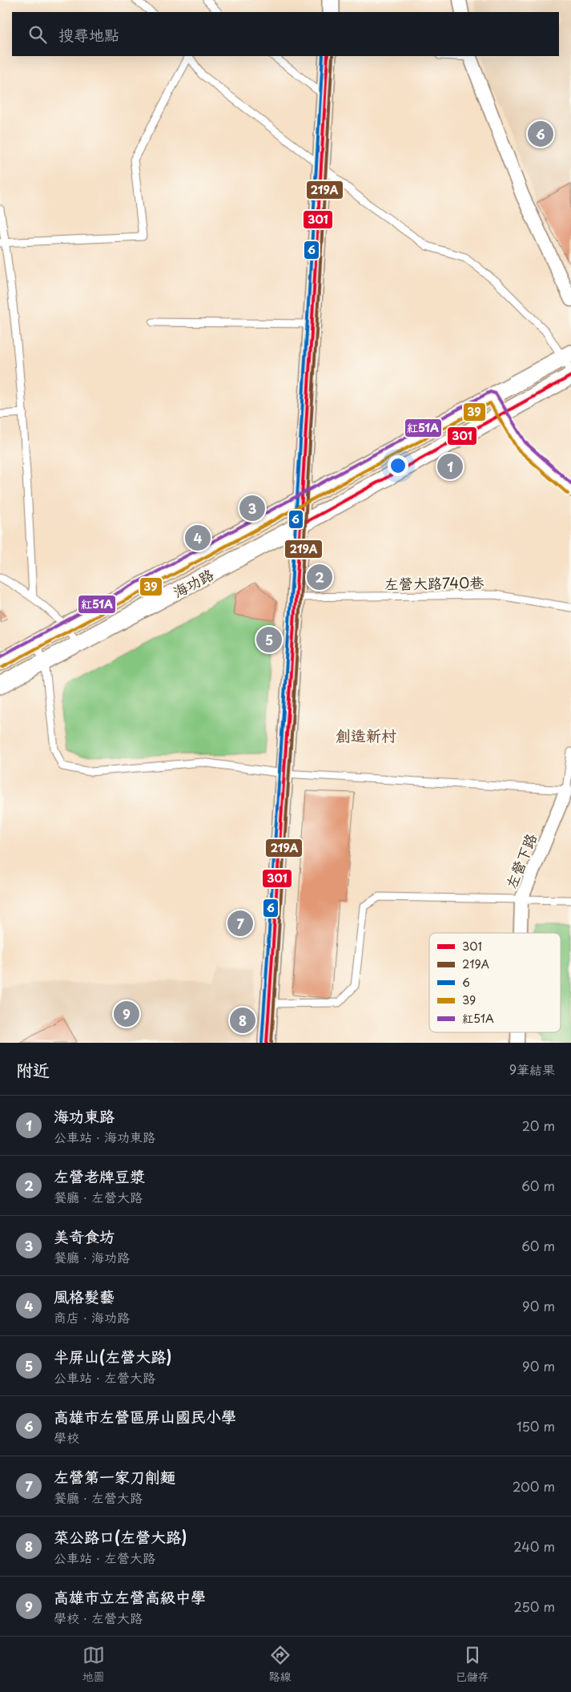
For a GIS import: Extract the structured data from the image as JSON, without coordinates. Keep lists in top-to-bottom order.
{
  "streets": {
    "street": ["海功路", "左營下路"],
    "lane": ["左營大路740巷"]
  },
  "districts": ["創造新村"],
  "lines": [
    "transit line 301",
    "transit line 219A",
    "transit line 6",
    "transit line 紅51A",
    "transit line 39"
  ],
  "legend": [
    "301",
    "219A",
    "6",
    "39",
    "紅51A"
  ],
  "page": {
    "search": "搜尋地點",
    "pins": [
      "6",
      "1",
      "3",
      "4",
      "2",
      "5",
      "7",
      "9",
      "8"
    ],
    "heading": ["附近", "9筆結果"],
    "list": [
      {
        "mark": "1",
        "name": "海功東路",
        "note": "公車站 · 海功東路",
        "value": "20 m"
      },
      {
        "mark": "2",
        "name": "左營老牌豆漿",
        "note": "餐廳 · 左營大路",
        "value": "60 m"
      },
      {
        "mark": "3",
        "name": "美奇食坊",
        "note": "餐廳 · 海功路",
        "value": "60 m"
      },
      {
        "mark": "4",
        "name": "風格髮藝",
        "note": "商店 · 海功路",
        "value": "90 m"
      },
      {
        "mark": "5",
        "name": "半屏山(左營大路)",
        "note": "公車站 · 左營大路",
        "value": "90 m"
      },
      {
        "mark": "6",
        "name": "高雄市左營區屏山國民小學",
        "note": "學校",
        "value": "150 m"
      },
      {
        "mark": "7",
        "name": "左營第一家刀削麵",
        "note": "餐廳 · 左營大路",
        "value": "200 m"
      },
      {
        "mark": "8",
        "name": "菜公路口(左營大路)",
        "note": "公車站 · 左營大路",
        "value": "240 m"
      },
      {
        "mark": "9",
        "name": "高雄市立左營高級中學",
        "note": "學校 · 左營大路",
        "value": "250 m"
      }
    ],
    "nav": ["地圖", "路線", "已儲存"]
  }
}
